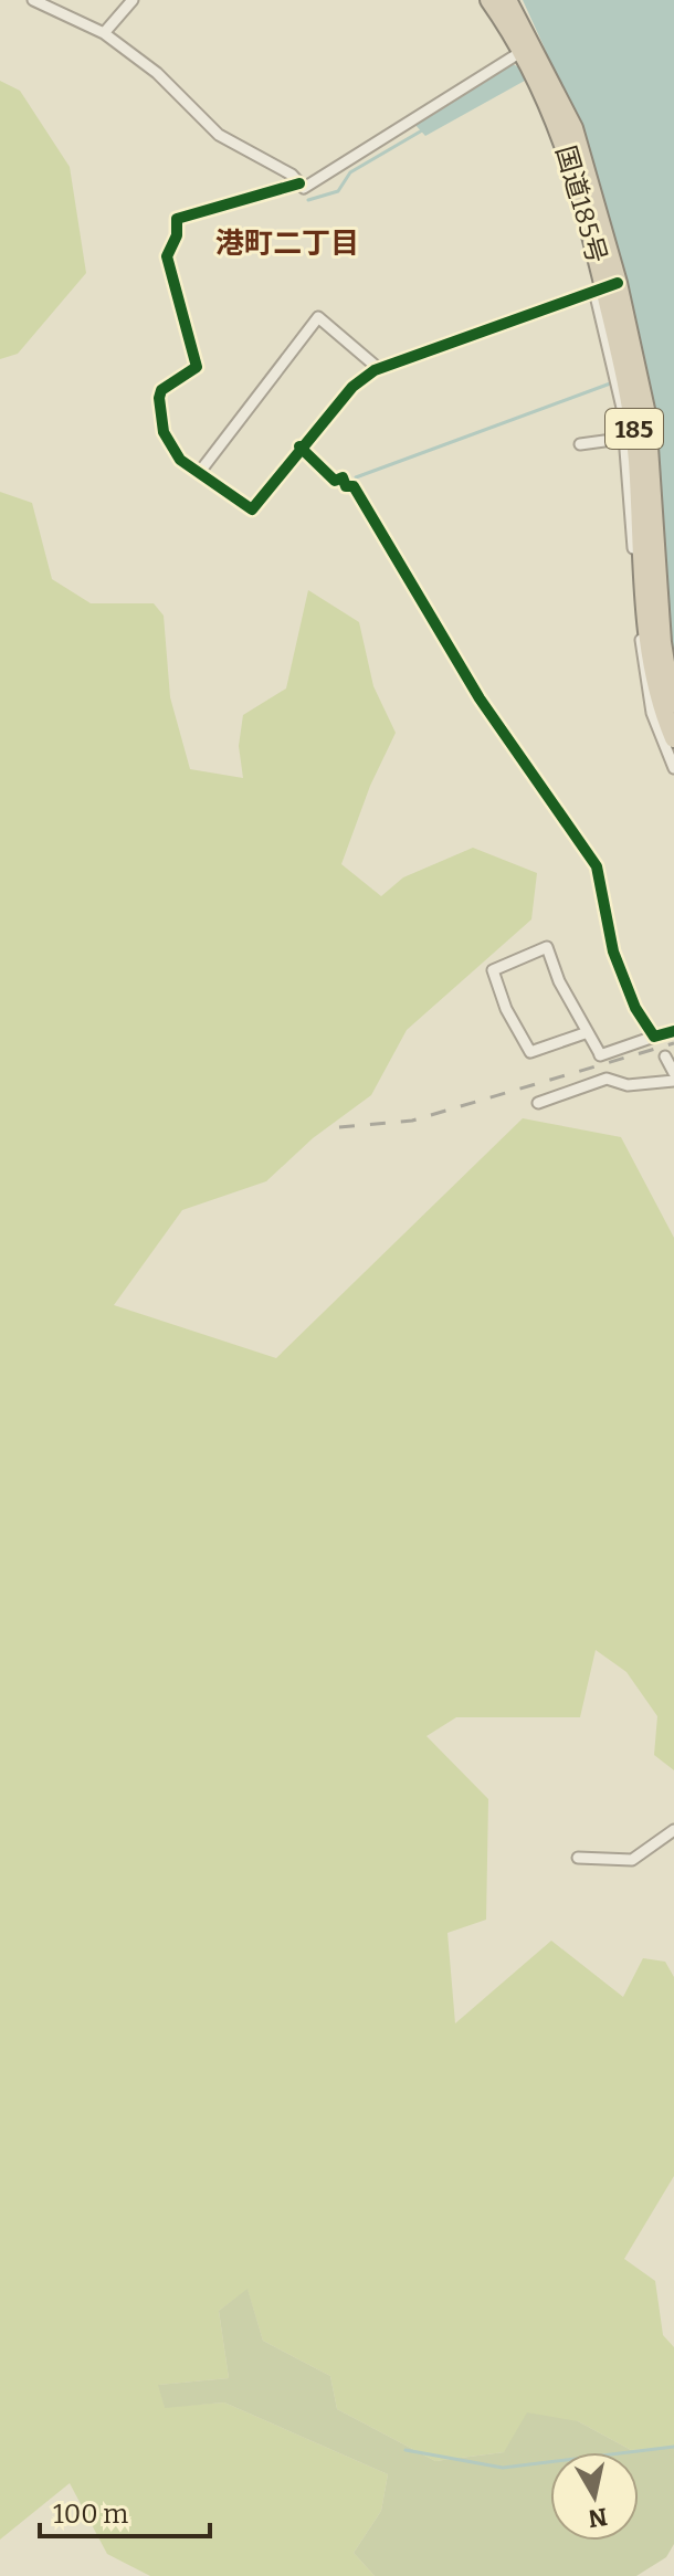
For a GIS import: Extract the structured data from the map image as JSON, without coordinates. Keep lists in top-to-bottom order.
{
  "streets": {
    "highway": ["国道185号", "185"]
  },
  "districts": ["港町二丁目"],
  "scale_bar": "100 m",
  "north": "bottom"
}
